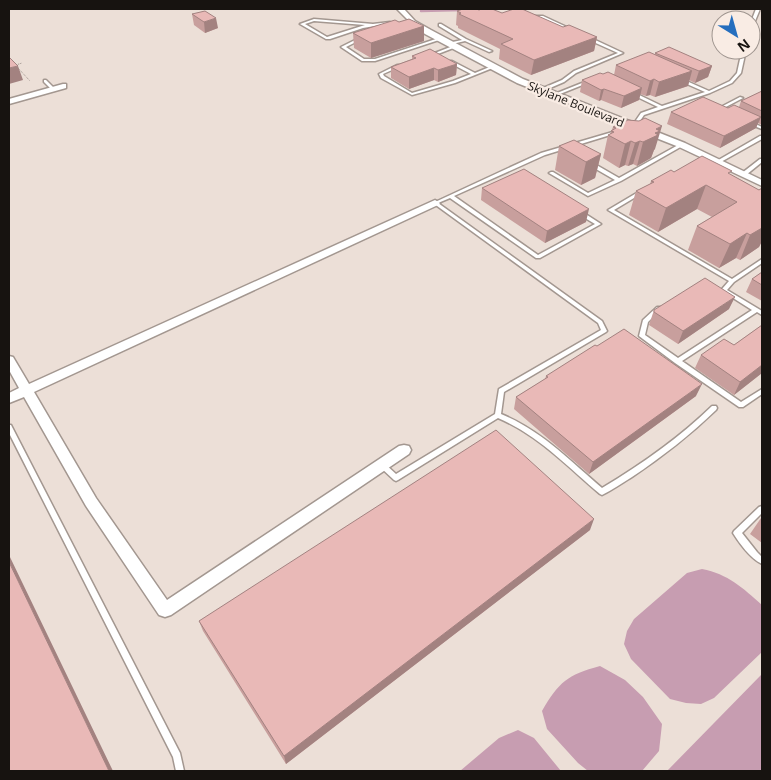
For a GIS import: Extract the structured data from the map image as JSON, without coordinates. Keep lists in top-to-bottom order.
{
  "streets": {
    "street": ["Skylane Boulevard"]
  },
  "north": "bottom right"
}
